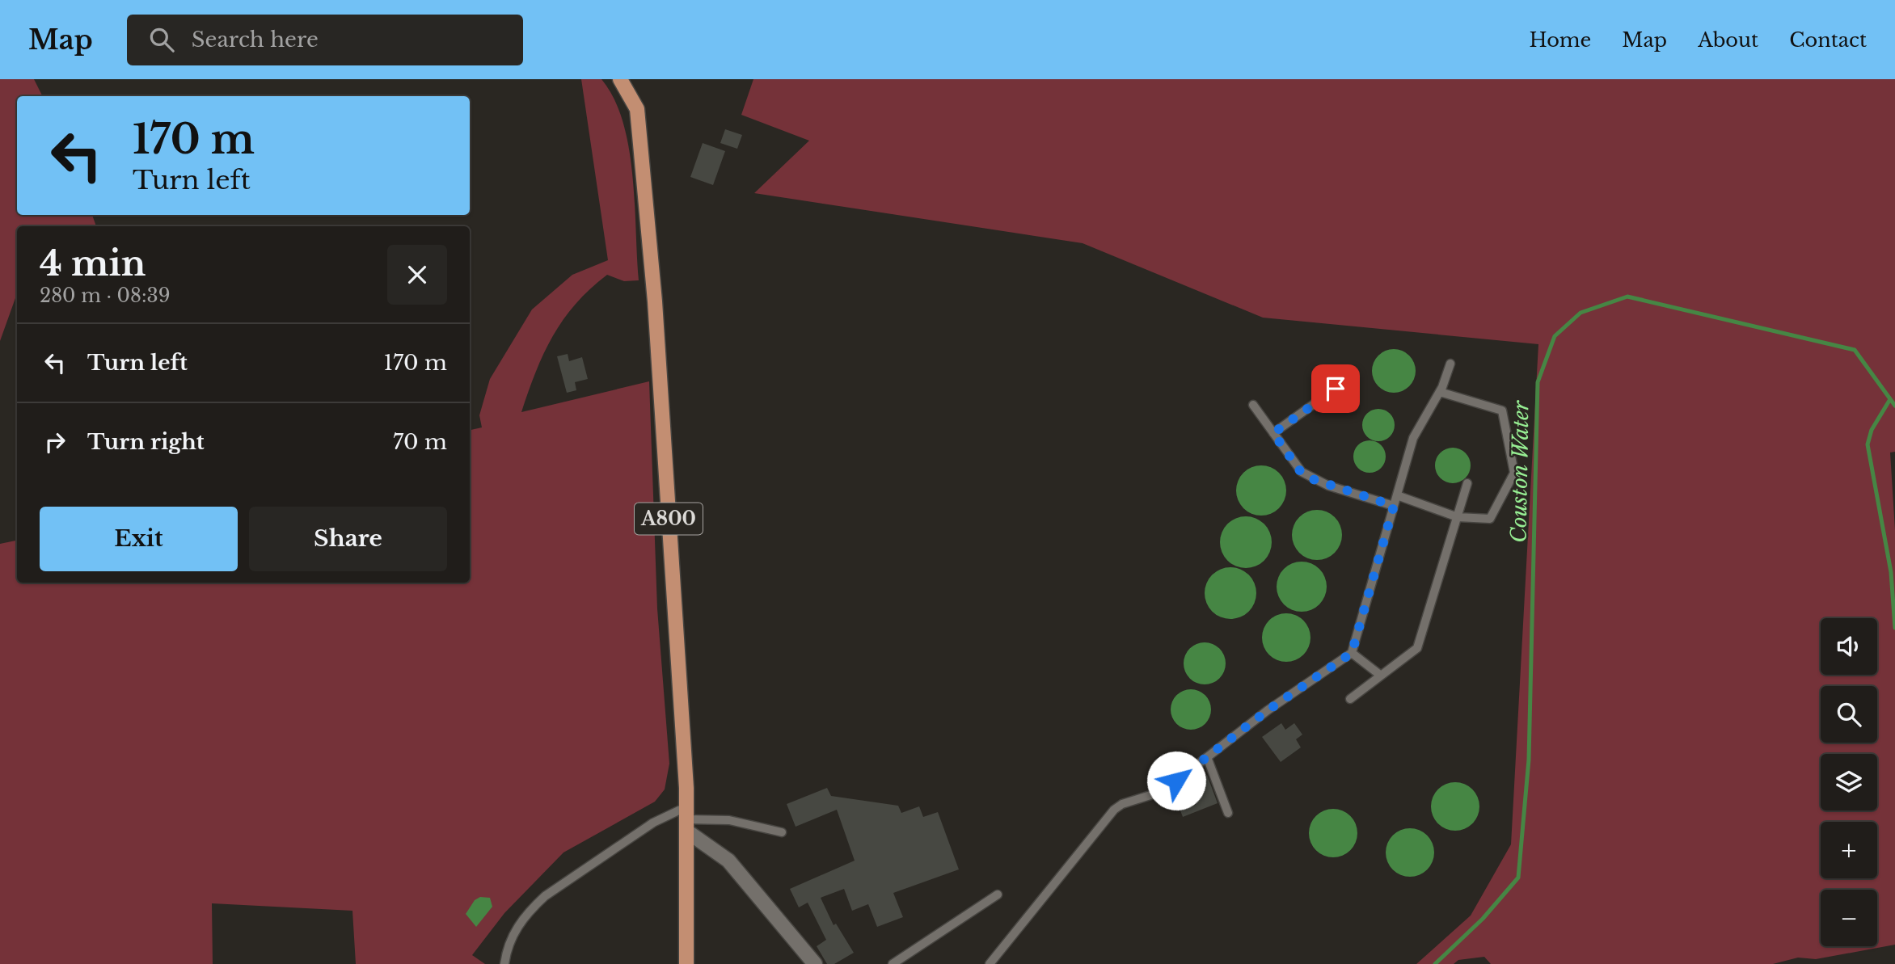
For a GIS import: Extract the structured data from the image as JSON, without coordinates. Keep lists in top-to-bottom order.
{
  "streets": {
    "main road": ["A800"]
  },
  "water": ["Couston Water"],
  "page": {
    "header": "Map",
    "search": "Search here",
    "nav": [
      "Home",
      "Map",
      "About",
      "Contact"
    ],
    "turn": ["170 m", "Turn left"],
    "heading": ["4 min", "280 m · 08:39"],
    "list": [
      {
        "name": "Turn left",
        "value": "170 m"
      },
      {
        "name": "Turn right",
        "value": "70 m"
      }
    ],
    "buttons": ["Exit", "Share"],
    "map_buttons": ["+", "−"]
  }
}
